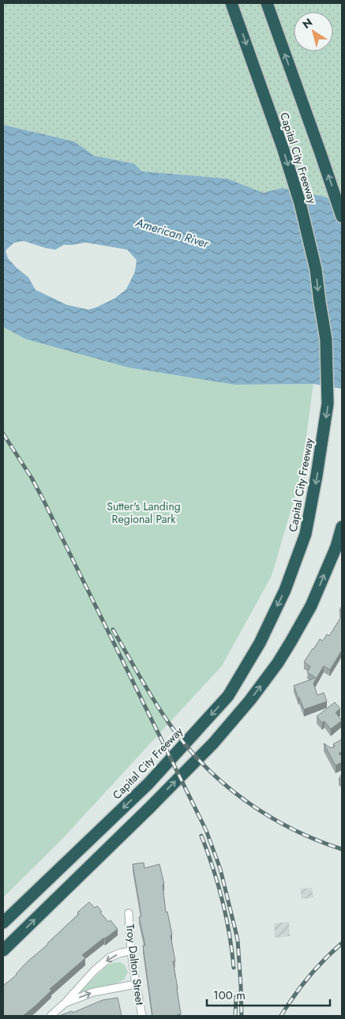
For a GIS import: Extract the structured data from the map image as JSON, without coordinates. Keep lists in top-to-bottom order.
{
  "streets": {
    "highway": ["Capital City Freeway"],
    "street": ["Troy Dalton Street"]
  },
  "water": ["American River"],
  "parks": ["Sutter's Landing Regional Park"],
  "scale_bar": "100 m",
  "north": "top left"
}
